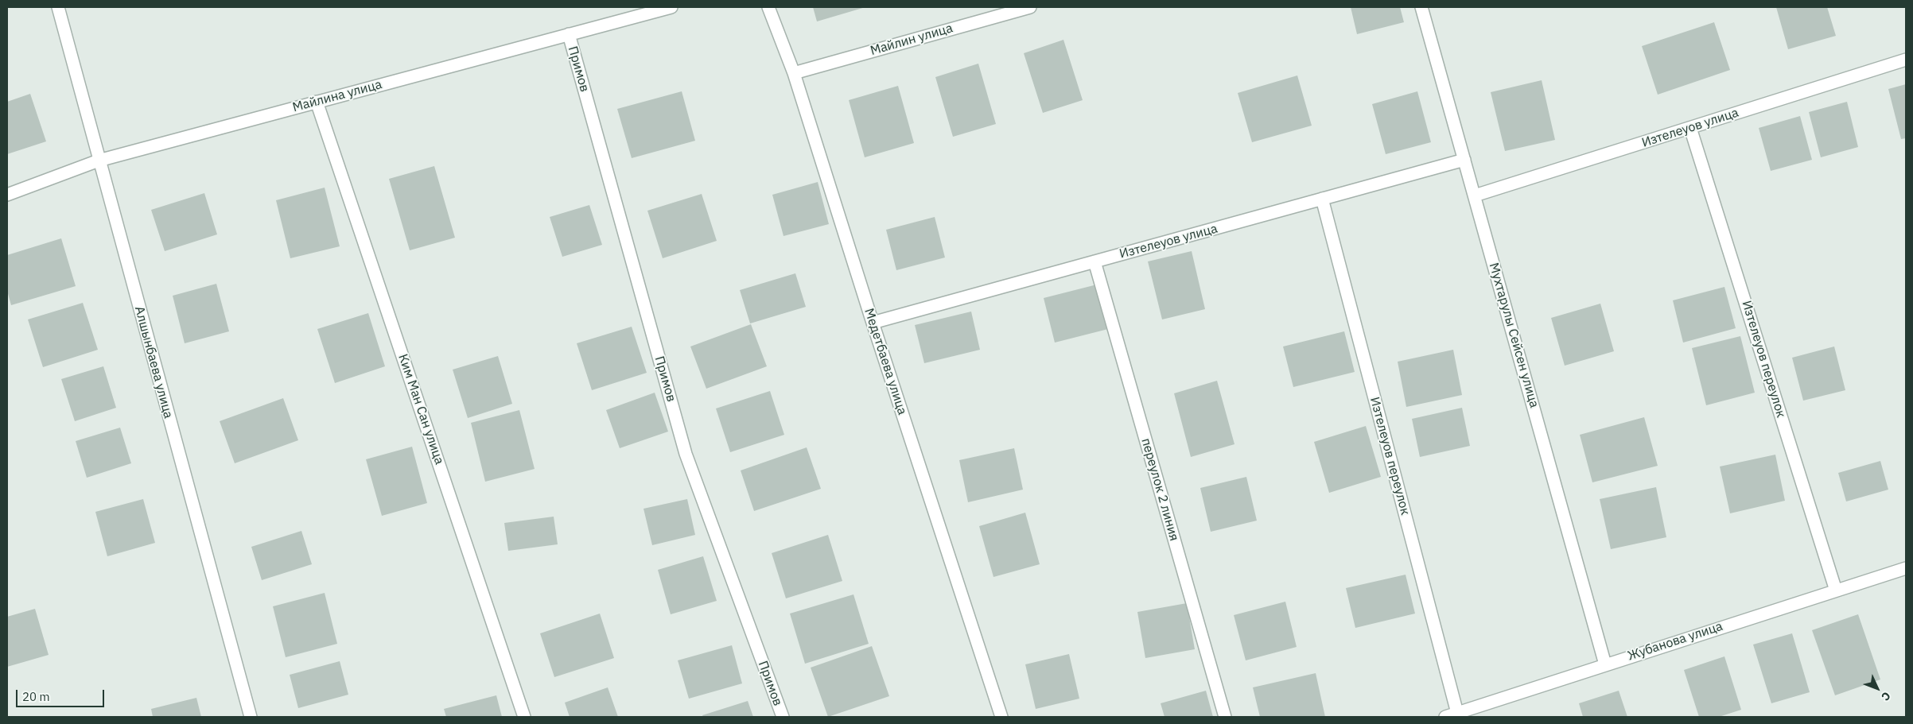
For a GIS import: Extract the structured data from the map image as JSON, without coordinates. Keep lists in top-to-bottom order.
{
  "streets": {
    "street": [
      "Майлин улица",
      "Примов",
      "Майлина улица",
      "Изтелеуов улица",
      "Мухтарулы Сейсен улица",
      "Изтелеуов переулок",
      "Медетбаева улица",
      "Алшынбаева улица",
      "Ким Ман Сан улица",
      "переулок 2 линия",
      "Жубанова улица"
    ]
  },
  "crossings": [
    ["Майлин улица", "Медетбаева улица"],
    ["Примов", "Майлина улица"],
    ["Майлина улица", "Алшынбаева улица"],
    ["Майлина улица", "Ким Ман Сан улица"],
    ["Изтелеуов улица", "Мухтарулы Сейсен улица"],
    ["Изтелеуов улица", "Изтелеуов переулок"],
    ["Изтелеуов улица", "Медетбаева улица"],
    ["Изтелеуов улица", "переулок 2 линия"],
    ["Мухтарулы Сейсен улица", "Жубанова улица"],
    ["Изтелеуов переулок", "Жубанова улица"]
  ],
  "scale_bar": "20 m",
  "north": "bottom right"
}
